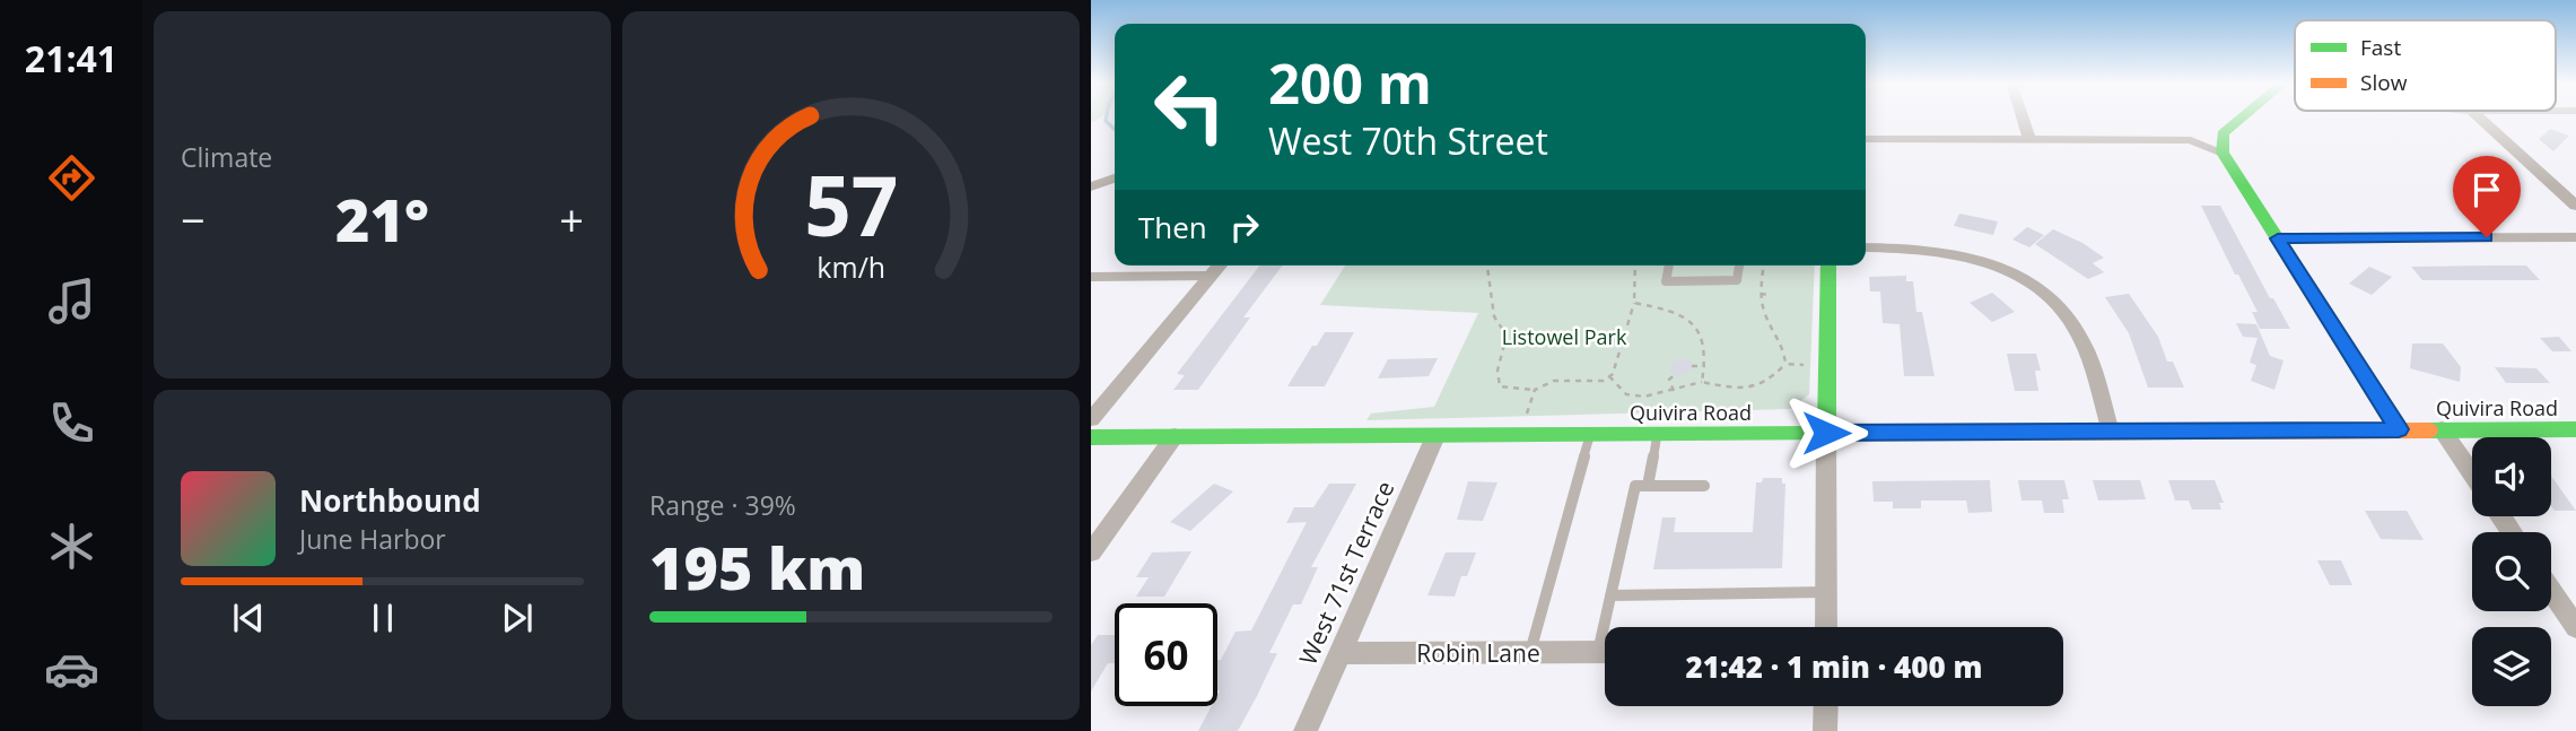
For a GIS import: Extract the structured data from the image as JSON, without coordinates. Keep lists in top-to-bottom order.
{
  "streets": {
    "main road": ["Quivira Road"],
    "street": ["West 71st Terrace", "Robin Lane"]
  },
  "crossings": [
    ["Quivira Road", "West 71st Terrace"],
    ["West 71st Terrace", "Robin Lane"]
  ],
  "parks": ["Listowel Park"],
  "legend": ["Fast", "Slow"],
  "page": {
    "tabs": "21:41",
    "tile": [
      "Climate",
      ["Range · 39%", "195 km"]
    ],
    "turn": ["200 m", "West 70th Street"],
    "heat": ["−", "21°", "+"],
    "then": "Then",
    "song": ["Northbound", "June Harbor"],
    "limit": "60",
    "trip": "21:42 · 1 min · 400 m",
    "gauge": ["57", "km/h"]
  }
}
